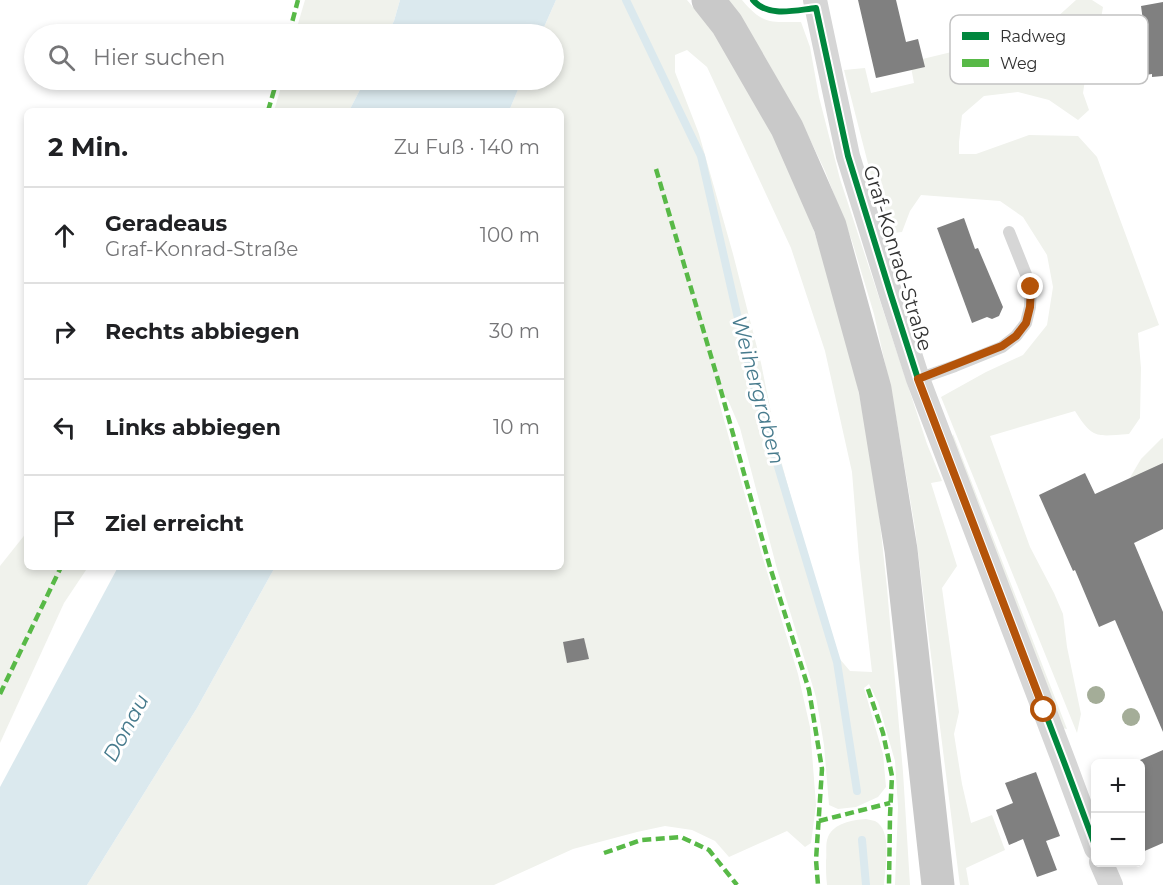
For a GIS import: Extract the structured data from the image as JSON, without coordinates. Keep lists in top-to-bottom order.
{
  "streets": {
    "street": ["Graf-Konrad-Straße"]
  },
  "water": ["Weihergraben", "Donau"],
  "legend": ["Radweg", "Weg"],
  "page": {
    "search": "Hier suchen",
    "heading": ["2 Min.", "Zu Fuß · 140 m"],
    "list": [
      ["Geradeaus", "Graf-Konrad-Straße", "100 m"],
      ["Rechts abbiegen", "30 m"],
      ["Links abbiegen", "10 m"],
      "Ziel erreicht"
    ],
    "map_buttons": ["+", "−"]
  }
}
